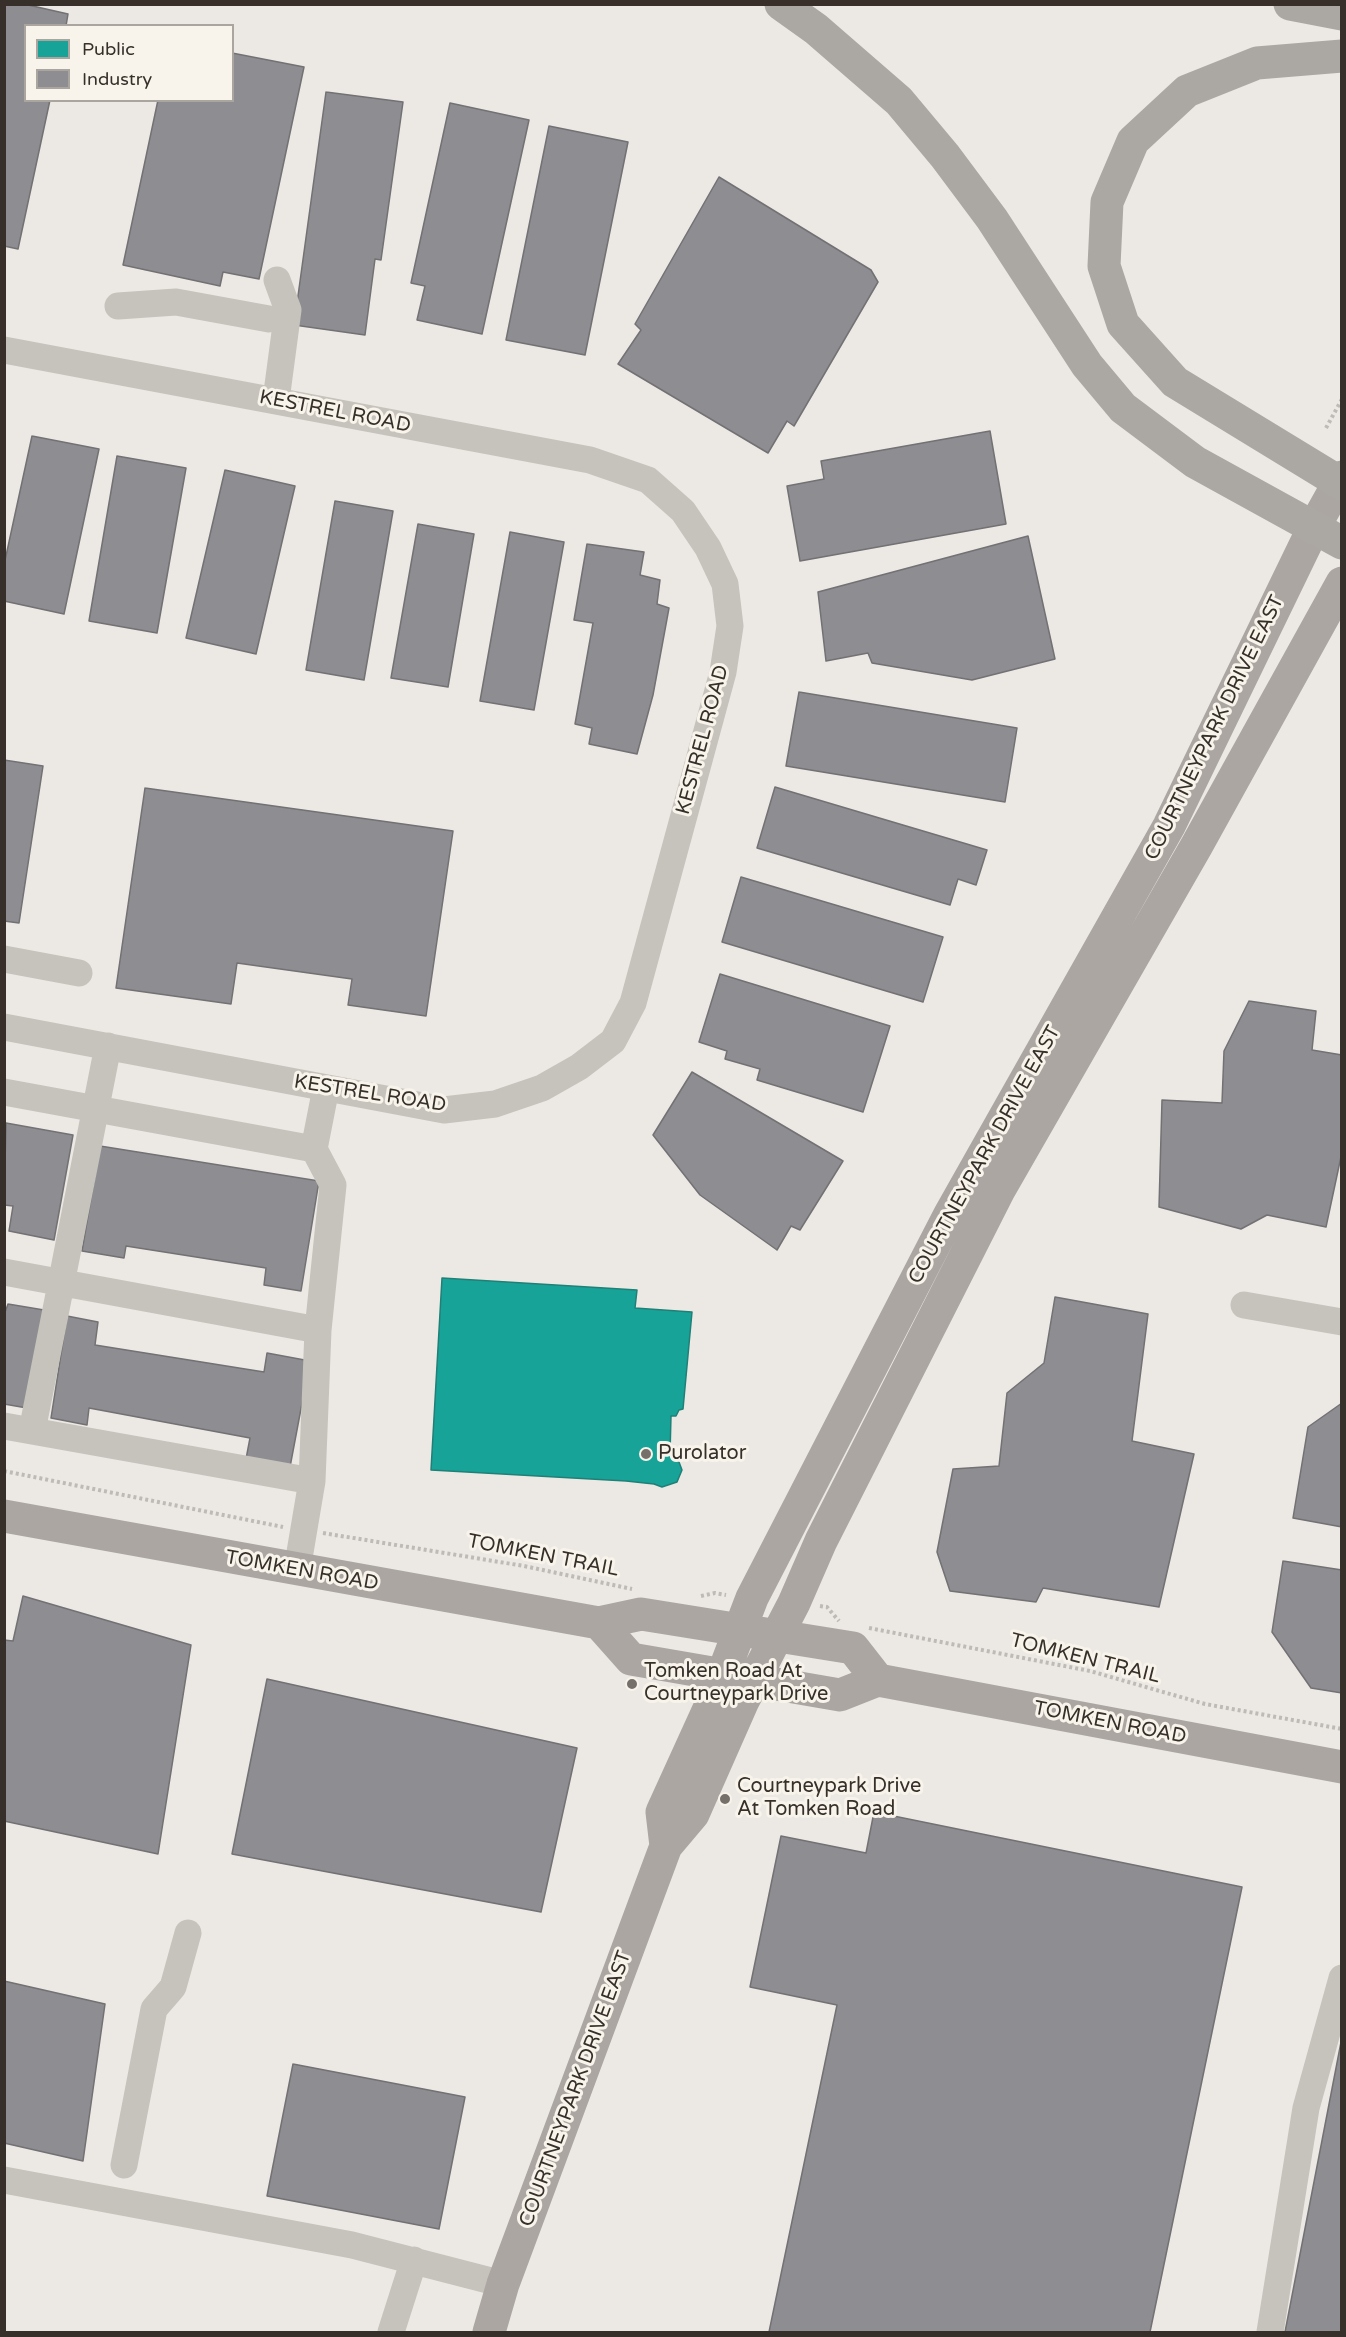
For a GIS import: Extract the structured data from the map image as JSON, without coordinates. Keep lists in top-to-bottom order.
{
  "streets": {
    "main road": ["COURTNEYPARK DRIVE EAST", "TOMKEN ROAD"],
    "street": ["KESTREL ROAD"],
    "path": ["TOMKEN TRAIL"]
  },
  "crossings": [
    ["COURTNEYPARK DRIVE EAST", "TOMKEN ROAD"]
  ],
  "places": ["Purolator", "Tomken Road At Courtneypark Drive", "Courtneypark Drive At Tomken Road"],
  "legend": ["Public", "Industry"]
}
